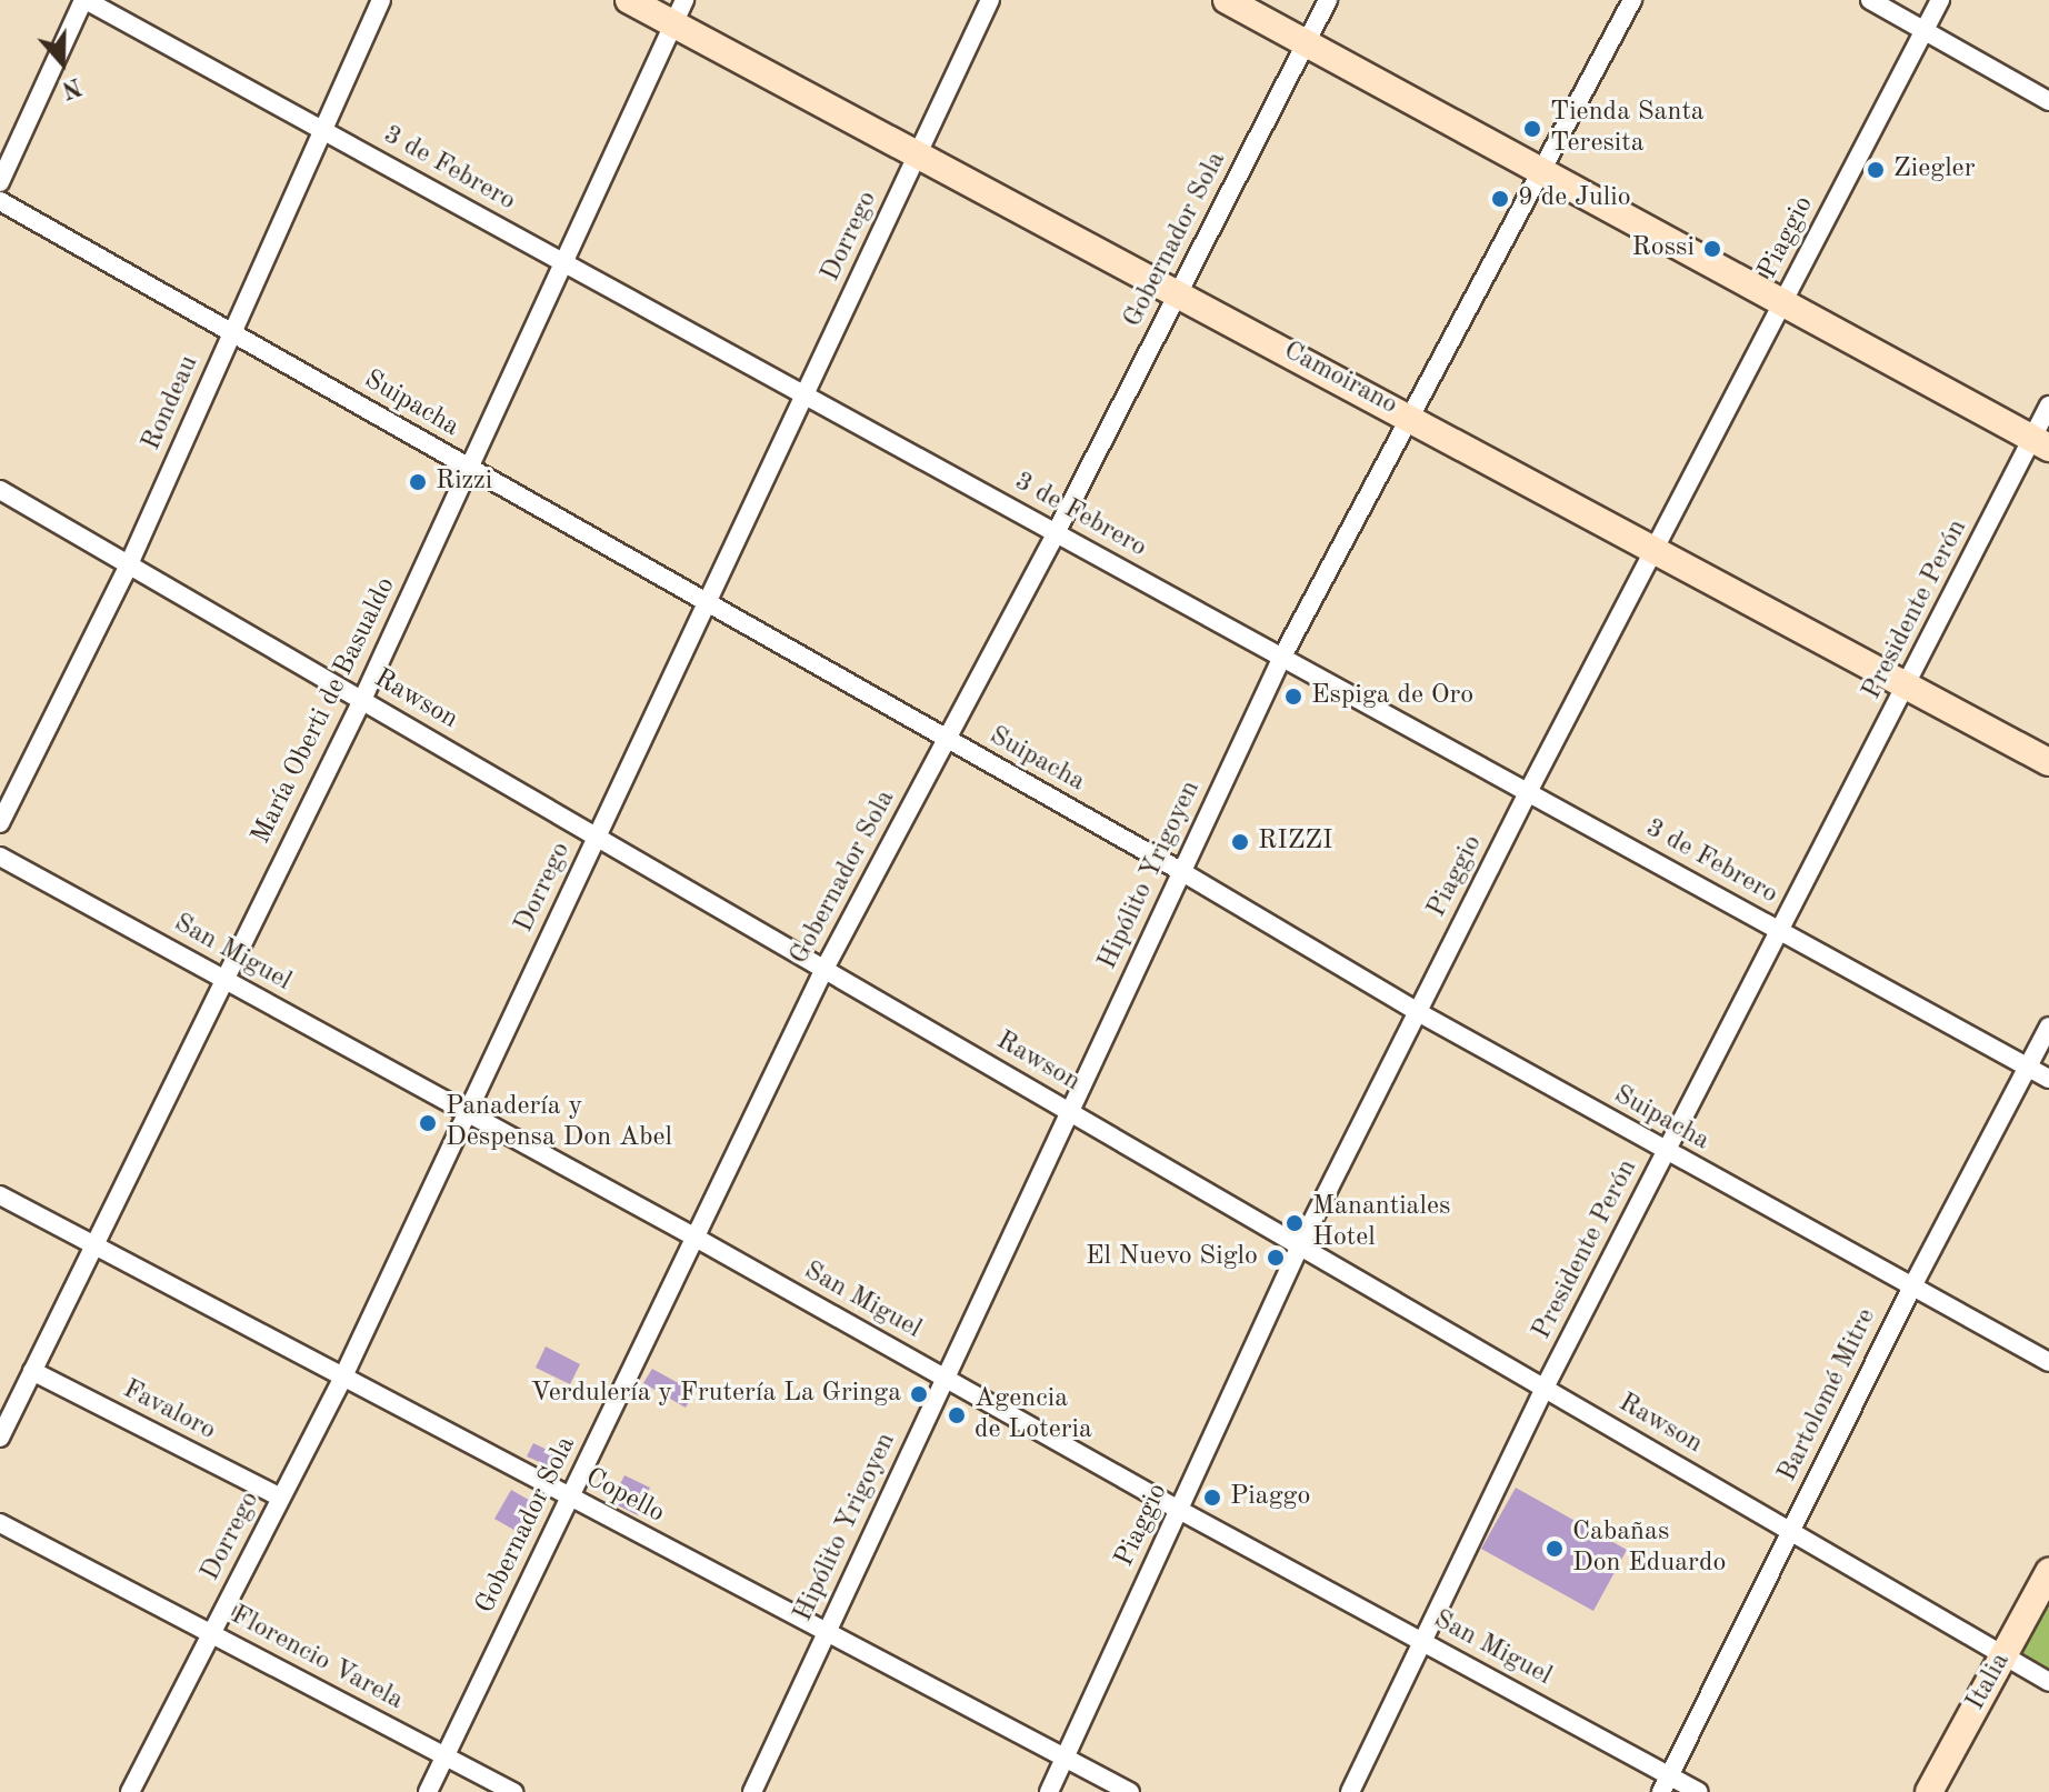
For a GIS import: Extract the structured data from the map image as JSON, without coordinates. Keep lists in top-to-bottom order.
{
  "streets": {
    "street": [
      "3 de Febrero",
      "Dorrego",
      "Piaggio",
      "Gobernador Sola",
      "Camoirano",
      "Rondeau",
      "Suipacha",
      "Presidente Perón",
      "Rawson",
      "María Oberti de Basualdo",
      "Hipólito Yrigoyen",
      "San Miguel",
      "Bartolomé Mitre",
      "Favaloro",
      "Copello",
      "Florencio Varela",
      "Italia"
    ]
  },
  "crossings": [
    ["3 de Febrero", "Dorrego"],
    ["3 de Febrero", "Piaggio"],
    ["3 de Febrero", "Gobernador Sola"],
    ["3 de Febrero", "Rondeau"],
    ["3 de Febrero", "Presidente Perón"],
    ["3 de Febrero", "María Oberti de Basualdo"],
    ["3 de Febrero", "Hipólito Yrigoyen"],
    ["3 de Febrero", "Bartolomé Mitre"],
    ["Dorrego", "Camoirano"],
    ["Dorrego", "Suipacha"],
    ["Dorrego", "Rawson"],
    ["Dorrego", "San Miguel"],
    ["Dorrego", "Favaloro"],
    ["Dorrego", "Copello"],
    ["Dorrego", "Florencio Varela"],
    ["Piaggio", "Camoirano"],
    ["Piaggio", "Suipacha"],
    ["Piaggio", "Rawson"],
    ["Piaggio", "San Miguel"],
    ["Piaggio", "Copello"],
    ["Gobernador Sola", "Camoirano"],
    ["Gobernador Sola", "Suipacha"],
    ["Gobernador Sola", "Rawson"],
    ["Gobernador Sola", "San Miguel"],
    ["Gobernador Sola", "Copello"],
    ["Gobernador Sola", "Florencio Varela"],
    ["Camoirano", "Presidente Perón"],
    ["Camoirano", "María Oberti de Basualdo"],
    ["Camoirano", "Hipólito Yrigoyen"],
    ["Rondeau", "Suipacha"],
    ["Rondeau", "Rawson"],
    ["Suipacha", "Presidente Perón"],
    ["Suipacha", "María Oberti de Basualdo"],
    ["Suipacha", "Hipólito Yrigoyen"],
    ["Suipacha", "Bartolomé Mitre"],
    ["Presidente Perón", "Rawson"],
    ["Presidente Perón", "San Miguel"],
    ["Rawson", "María Oberti de Basualdo"],
    ["Rawson", "Hipólito Yrigoyen"],
    ["Rawson", "Bartolomé Mitre"],
    ["Rawson", "Italia"],
    ["María Oberti de Basualdo", "San Miguel"],
    ["María Oberti de Basualdo", "Favaloro"],
    ["María Oberti de Basualdo", "Copello"],
    ["Hipólito Yrigoyen", "San Miguel"],
    ["Hipólito Yrigoyen", "Copello"],
    ["San Miguel", "Bartolomé Mitre"]
  ],
  "places": [
    "Tienda Santa Teresita",
    "Ziegler",
    "9 de Julio",
    "Rossi",
    "Rizzi",
    "Espiga de Oro",
    "RIZZI",
    "Panadería y Despensa Don Abel",
    "Manantiales Hotel",
    "El Nuevo Siglo",
    "Verdulería y Frutería La Gringa",
    "Agencia de Loteria",
    "Piaggo",
    "Cabañas Don Eduardo"
  ],
  "north": "bottom"
}
